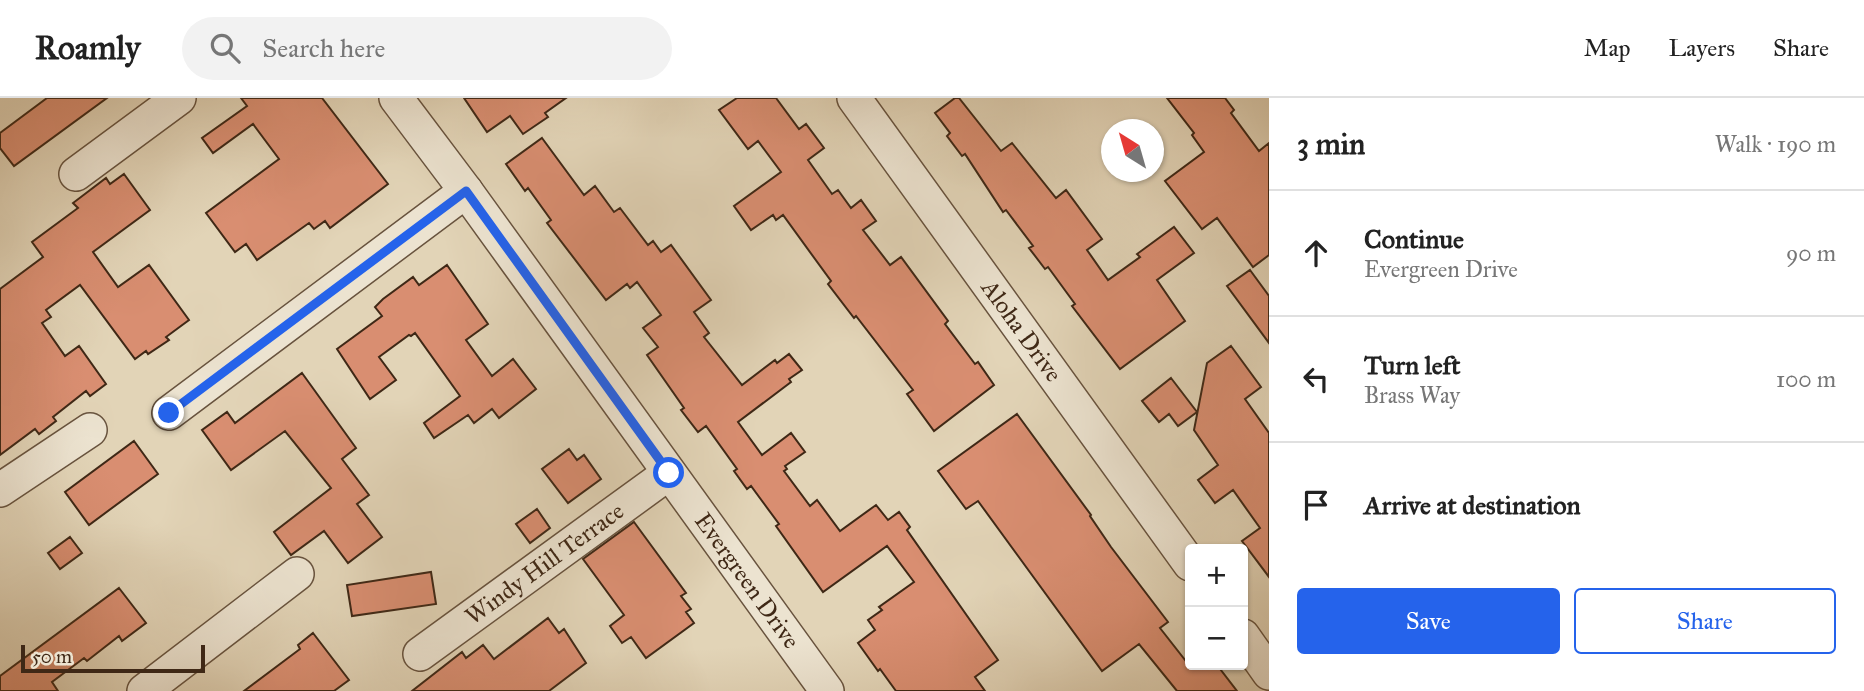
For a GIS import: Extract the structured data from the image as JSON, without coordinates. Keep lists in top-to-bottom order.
{
  "streets": {
    "street": ["Aloha Drive", "Windy Hill Terrace", "Evergreen Drive"]
  },
  "crossings": [
    ["Windy Hill Terrace", "Evergreen Drive"]
  ],
  "scale_bar": "50 m",
  "north": "top left",
  "page": {
    "header": "Roamly",
    "search": "Search here",
    "nav": ["Map", "Layers", "Share"],
    "heading": ["3 min", "Walk · 190 m"],
    "list": [
      ["Continue", "Evergreen Drive", "90 m"],
      ["Turn left", "Brass Way", "100 m"],
      "Arrive at destination"
    ],
    "map_buttons": ["+", "−"],
    "buttons": ["Save", "Share"],
    "scale": "50 m"
  }
}
